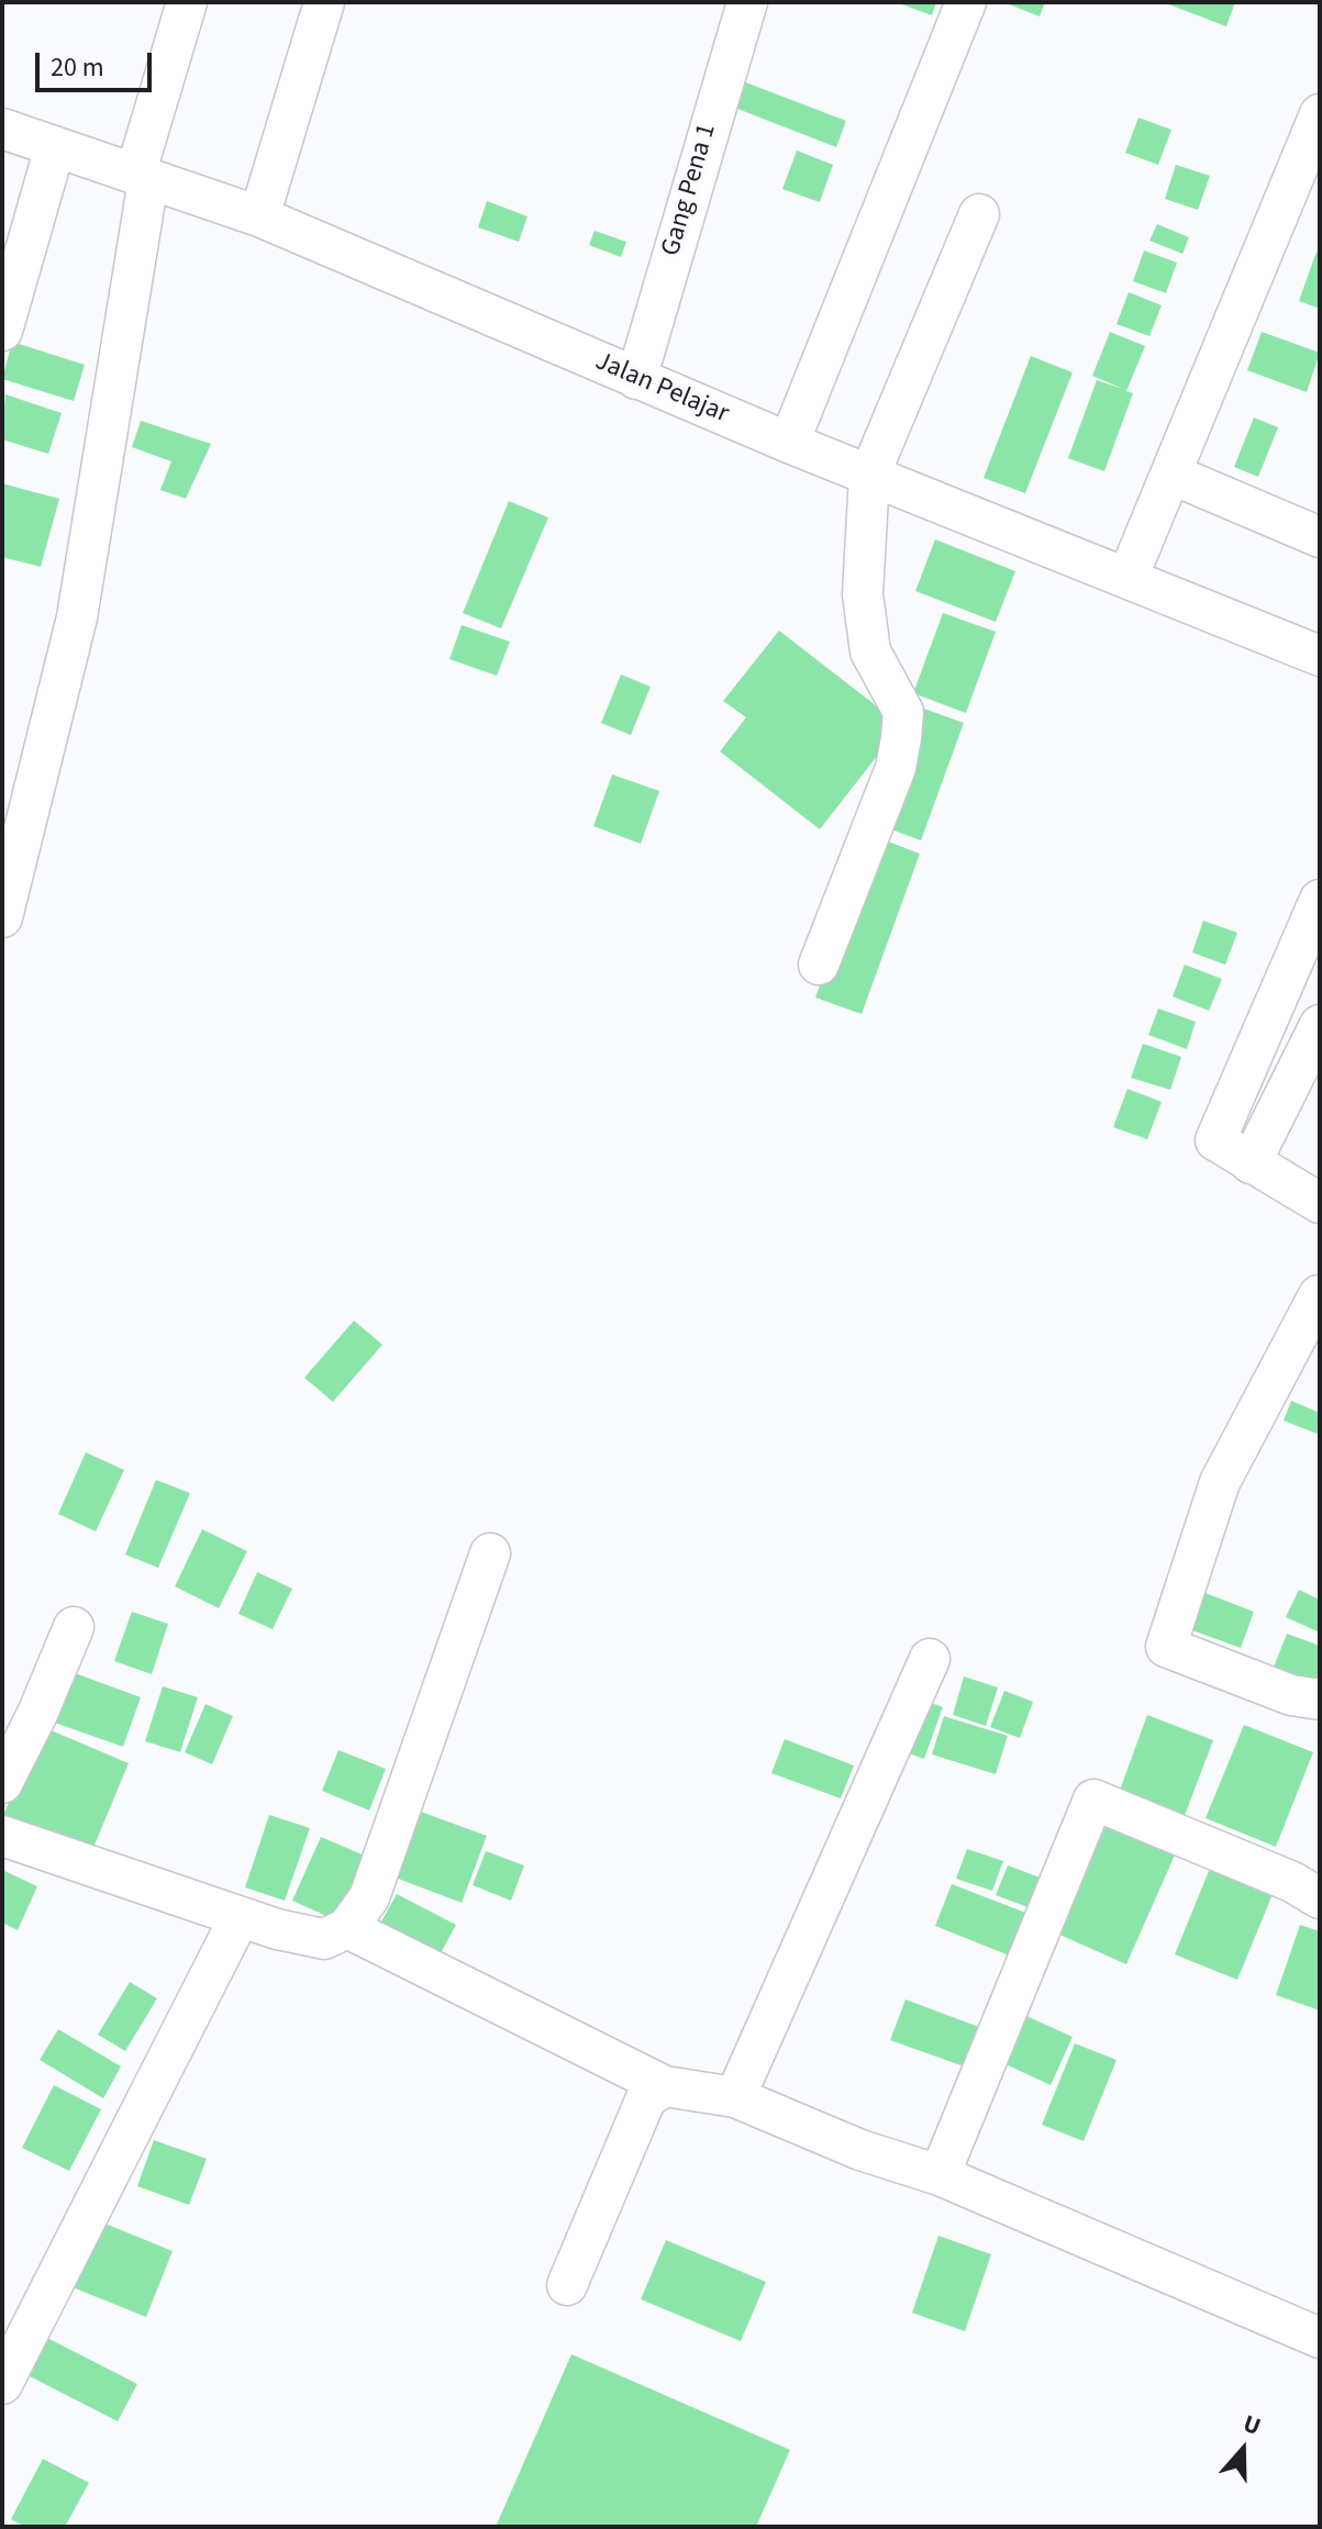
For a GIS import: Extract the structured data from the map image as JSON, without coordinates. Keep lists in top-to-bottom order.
{
  "streets": {
    "street": ["Gang Pena 1", "Jalan Pelajar"]
  },
  "crossings": [
    ["Gang Pena 1", "Jalan Pelajar"]
  ],
  "scale_bar": "20 m",
  "north": "top"
}
